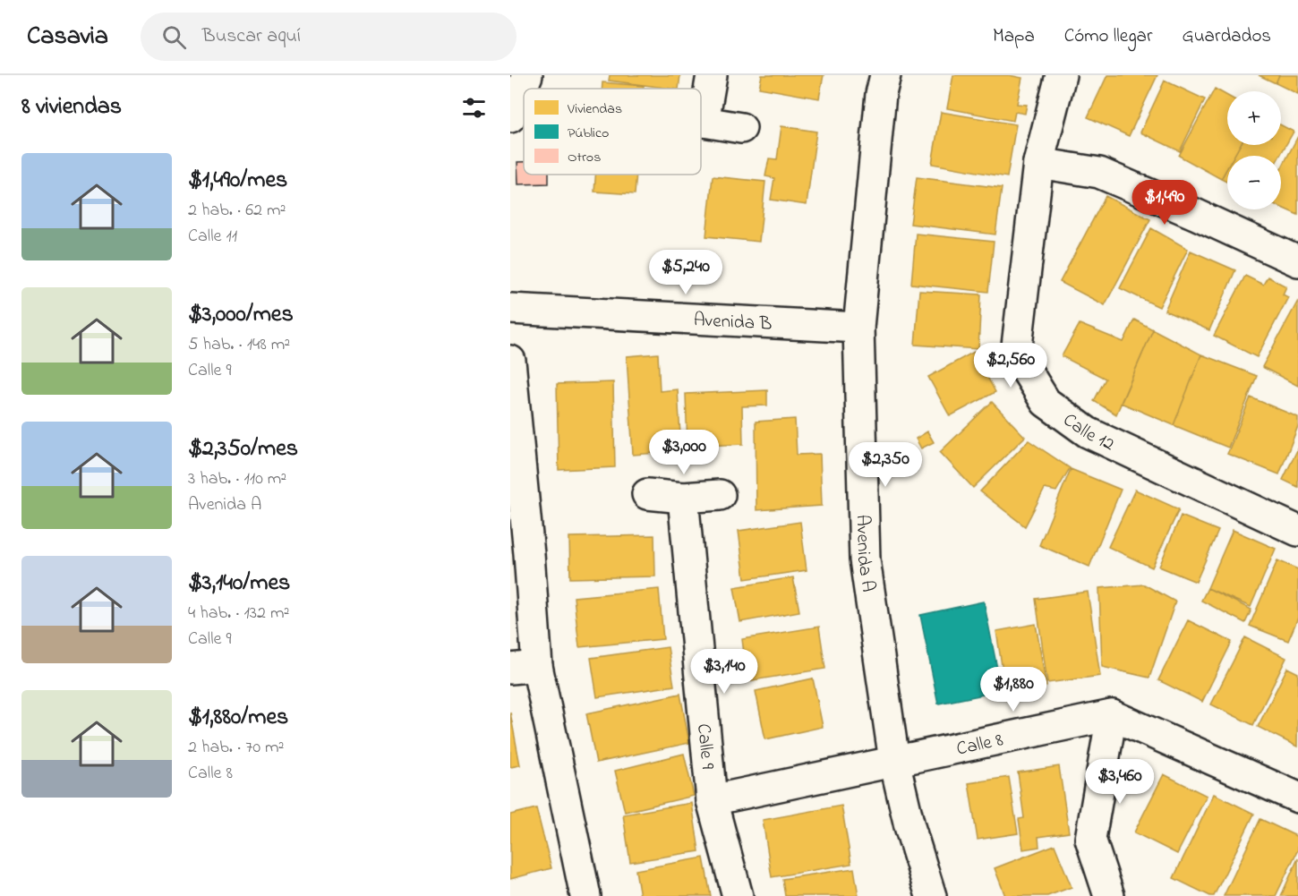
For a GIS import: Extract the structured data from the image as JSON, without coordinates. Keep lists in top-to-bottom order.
{
  "streets": {
    "street": [
      "Avenida B",
      "Calle 12",
      "Avenida A",
      "Calle 8",
      "Calle 9"
    ]
  },
  "crossings": [
    ["Avenida B", "Avenida A"],
    ["Avenida A", "Calle 8"],
    ["Calle 8", "Calle 9"]
  ],
  "legend": ["Viviendas", "Público", "Otros"],
  "page": {
    "header": "Casavia",
    "search": "Buscar aquí",
    "nav": ["Mapa", "Cómo llegar", "Guardados"],
    "heading": "8 viviendas",
    "map_buttons": ["+", "−"],
    "list": [
      {
        "name": "$1,490/mes",
        "note": "2 hab. · 62 m² · Calle 11"
      },
      {
        "name": "$3,000/mes",
        "note": "5 hab. · 148 m² · Calle 9"
      },
      {
        "name": "$2,350/mes",
        "note": "3 hab. · 110 m² · Avenida A"
      },
      {
        "name": "$3,140/mes",
        "note": "4 hab. · 132 m² · Calle 9"
      },
      {
        "name": "$1,880/mes",
        "note": "2 hab. · 70 m² · Calle 8"
      }
    ],
    "price": [
      "$1,490",
      "$5,240",
      "$2,560",
      "$3,000",
      "$2,350",
      "$3,140",
      "$1,880",
      "$3,460"
    ]
  }
}
